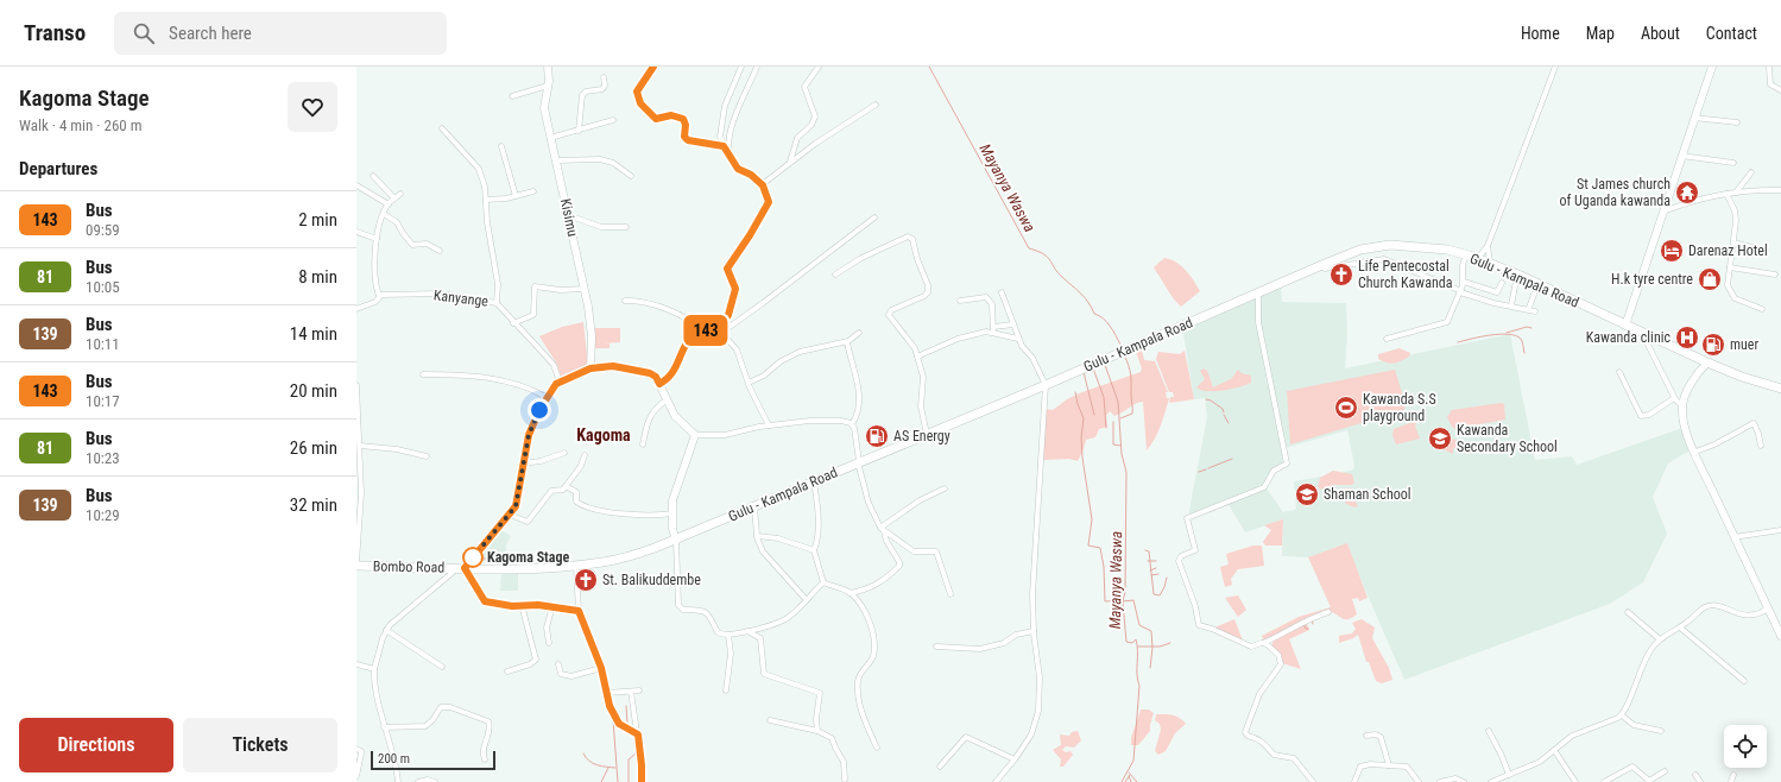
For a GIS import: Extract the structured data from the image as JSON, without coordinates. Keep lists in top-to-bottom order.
{
  "streets": {
    "main road": ["Gulu - Kampala Road", "Bombo Road"],
    "street": ["Kisimu", "Kanyange"]
  },
  "crossings": [
    ["Gulu - Kampala Road", "Bombo Road"]
  ],
  "districts": ["Kagoma"],
  "water": ["Mayanya Waswa"],
  "places": {
    "temple": ["St James church of Uganda kawanda"],
    "hotel": ["Darenaz Hotel"],
    "church": ["Life Pentecostal Church Kawanda", "St. Balikuddembe"],
    "shop": ["H.k tyre centre"],
    "hospital": ["Kawanda clinic"],
    "fuel station": ["muer", "AS Energy"],
    "sports": ["Kawanda S.S playground"],
    "school or university": ["Kawanda Secondary School", "Shaman School"],
    "other": ["Kagoma Stage"]
  },
  "lines": ["bus line 143"],
  "scale_bar": "200 m",
  "page": {
    "header": "Transo",
    "search": "Search here",
    "nav": [
      "Home",
      "Map",
      "About",
      "Contact"
    ],
    "heading": [
      ["Kagoma Stage", "Walk · 4 min · 260 m"],
      "Departures"
    ],
    "on_map": "143",
    "list": [
      {
        "mark": "143",
        "name": "Bus",
        "note": "09:59",
        "value": "2 min"
      },
      {
        "mark": "81",
        "name": "Bus",
        "note": "10:05",
        "value": "8 min"
      },
      {
        "mark": "139",
        "name": "Bus",
        "note": "10:11",
        "value": "14 min"
      },
      {
        "mark": "143",
        "name": "Bus",
        "note": "10:17",
        "value": "20 min"
      },
      {
        "mark": "81",
        "name": "Bus",
        "note": "10:23",
        "value": "26 min"
      },
      {
        "mark": "139",
        "name": "Bus",
        "note": "10:29",
        "value": "32 min"
      }
    ],
    "buttons": ["Directions", "Tickets"],
    "scale": "200 m"
  }
}
